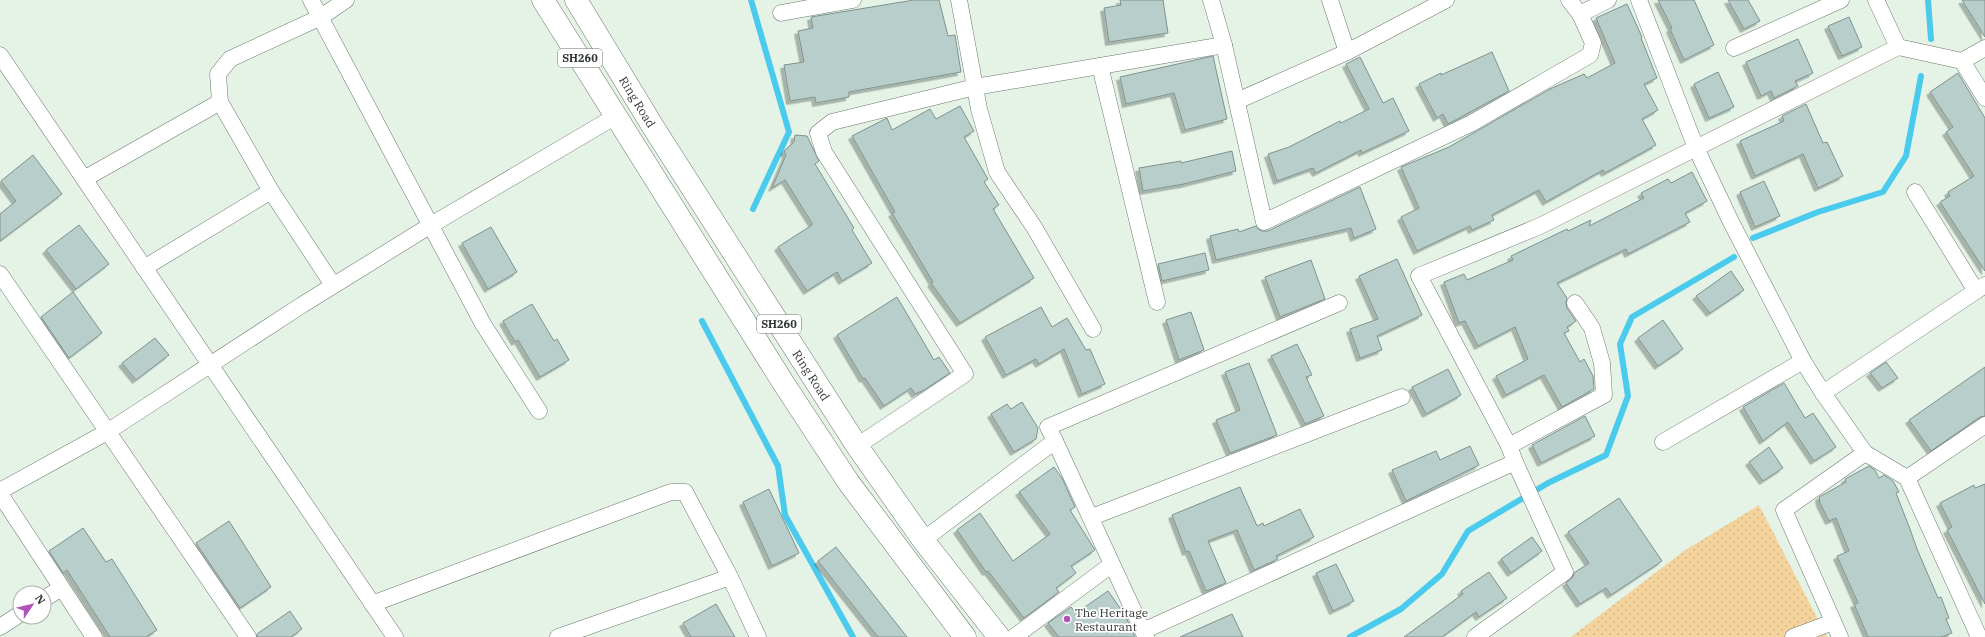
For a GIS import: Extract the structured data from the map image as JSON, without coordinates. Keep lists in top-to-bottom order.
{
  "streets": {
    "highway": ["SH260", "Ring Road"]
  },
  "places": ["The Heritage Restaurant"],
  "north": "top right"
}
